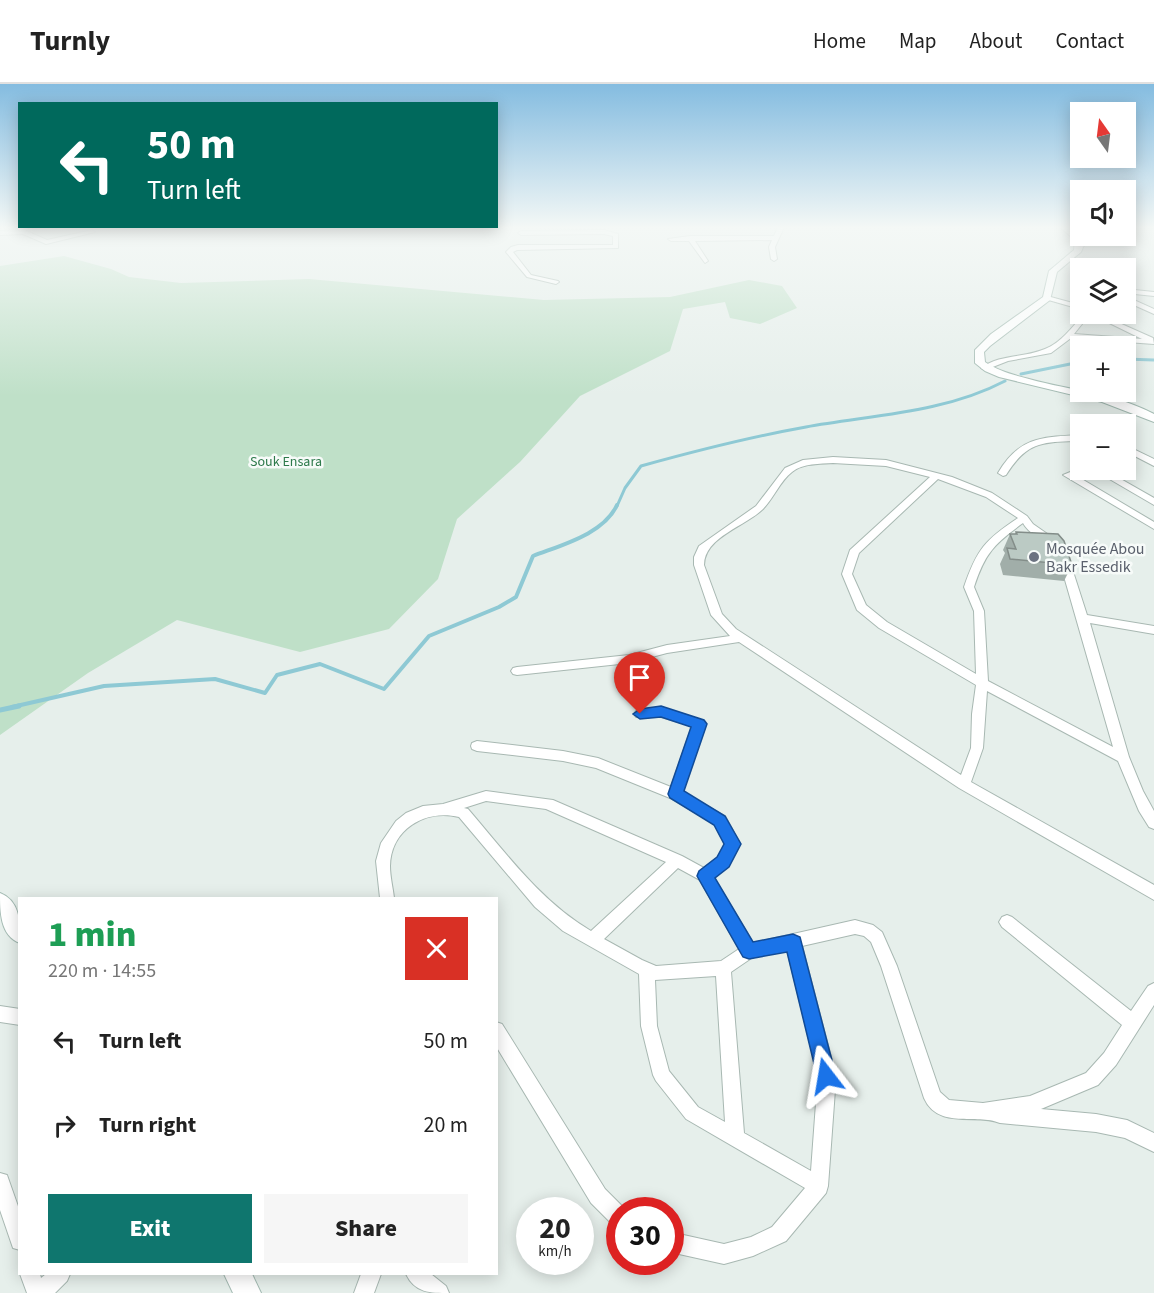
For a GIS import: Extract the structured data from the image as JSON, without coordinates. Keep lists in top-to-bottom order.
{
  "parks": ["Souk Ensara"],
  "places": ["Mosquée Abou Bakr Essedik"],
  "north": "top",
  "page": {
    "header": "Turnly",
    "nav": [
      "Home",
      "Map",
      "About",
      "Contact"
    ],
    "map_buttons": ["+", "−"],
    "turn": ["50 m", "Turn left"],
    "heading": ["1 min", "220 m · 14:55"],
    "list": [
      {
        "name": "Turn left",
        "value": "50 m"
      },
      {
        "name": "Turn right",
        "value": "20 m"
      }
    ],
    "buttons": ["Exit", "Share"],
    "speed": "20 km/h",
    "limit": "30"
  }
}
